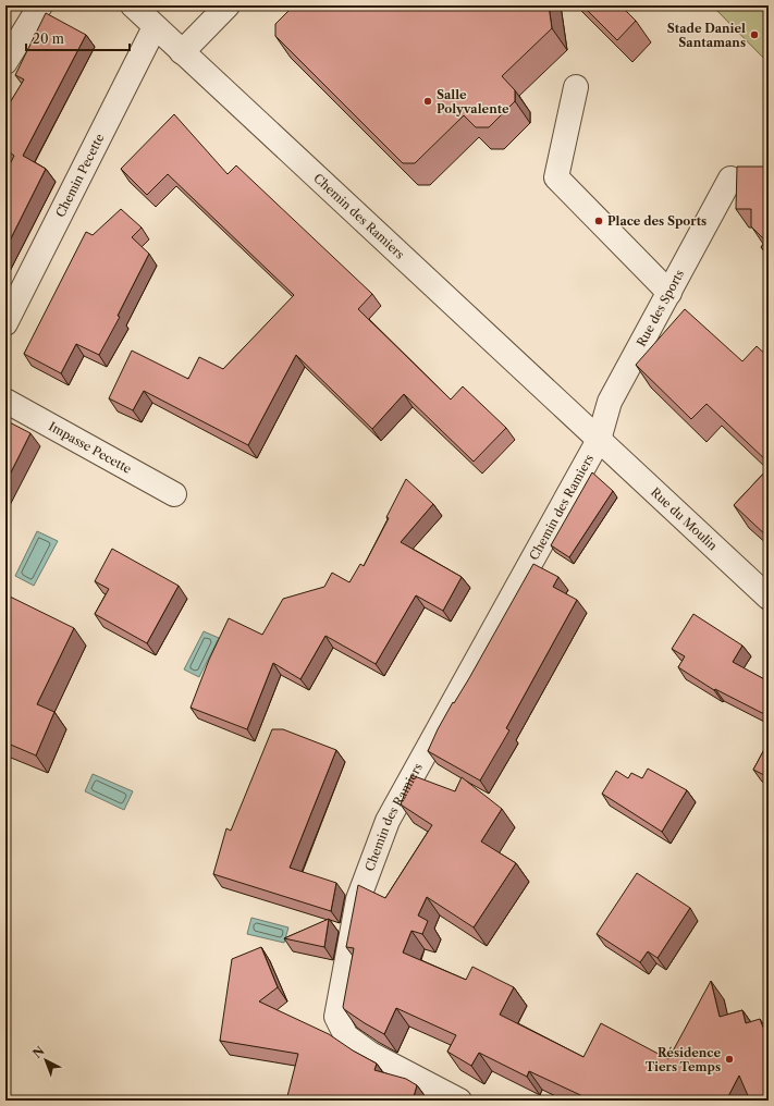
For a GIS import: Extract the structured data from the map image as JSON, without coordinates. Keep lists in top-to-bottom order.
{
  "streets": {
    "street": [
      "Chemin Pecette",
      "Chemin des Ramiers",
      "Rue des Sports",
      "Impasse Pecette",
      "Rue du Moulin"
    ]
  },
  "crossings": [
    ["Chemin Pecette", "Chemin des Ramiers"],
    ["Chemin des Ramiers", "Rue des Sports"],
    ["Chemin des Ramiers", "Rue du Moulin"],
    ["Rue des Sports", "Rue du Moulin"]
  ],
  "places": [
    "Stade Daniel Santamans",
    "Salle Polyvalente",
    "Place des Sports",
    "Résidence Tiers Temps"
  ],
  "scale_bar": "20 m",
  "north": "top left"
}
